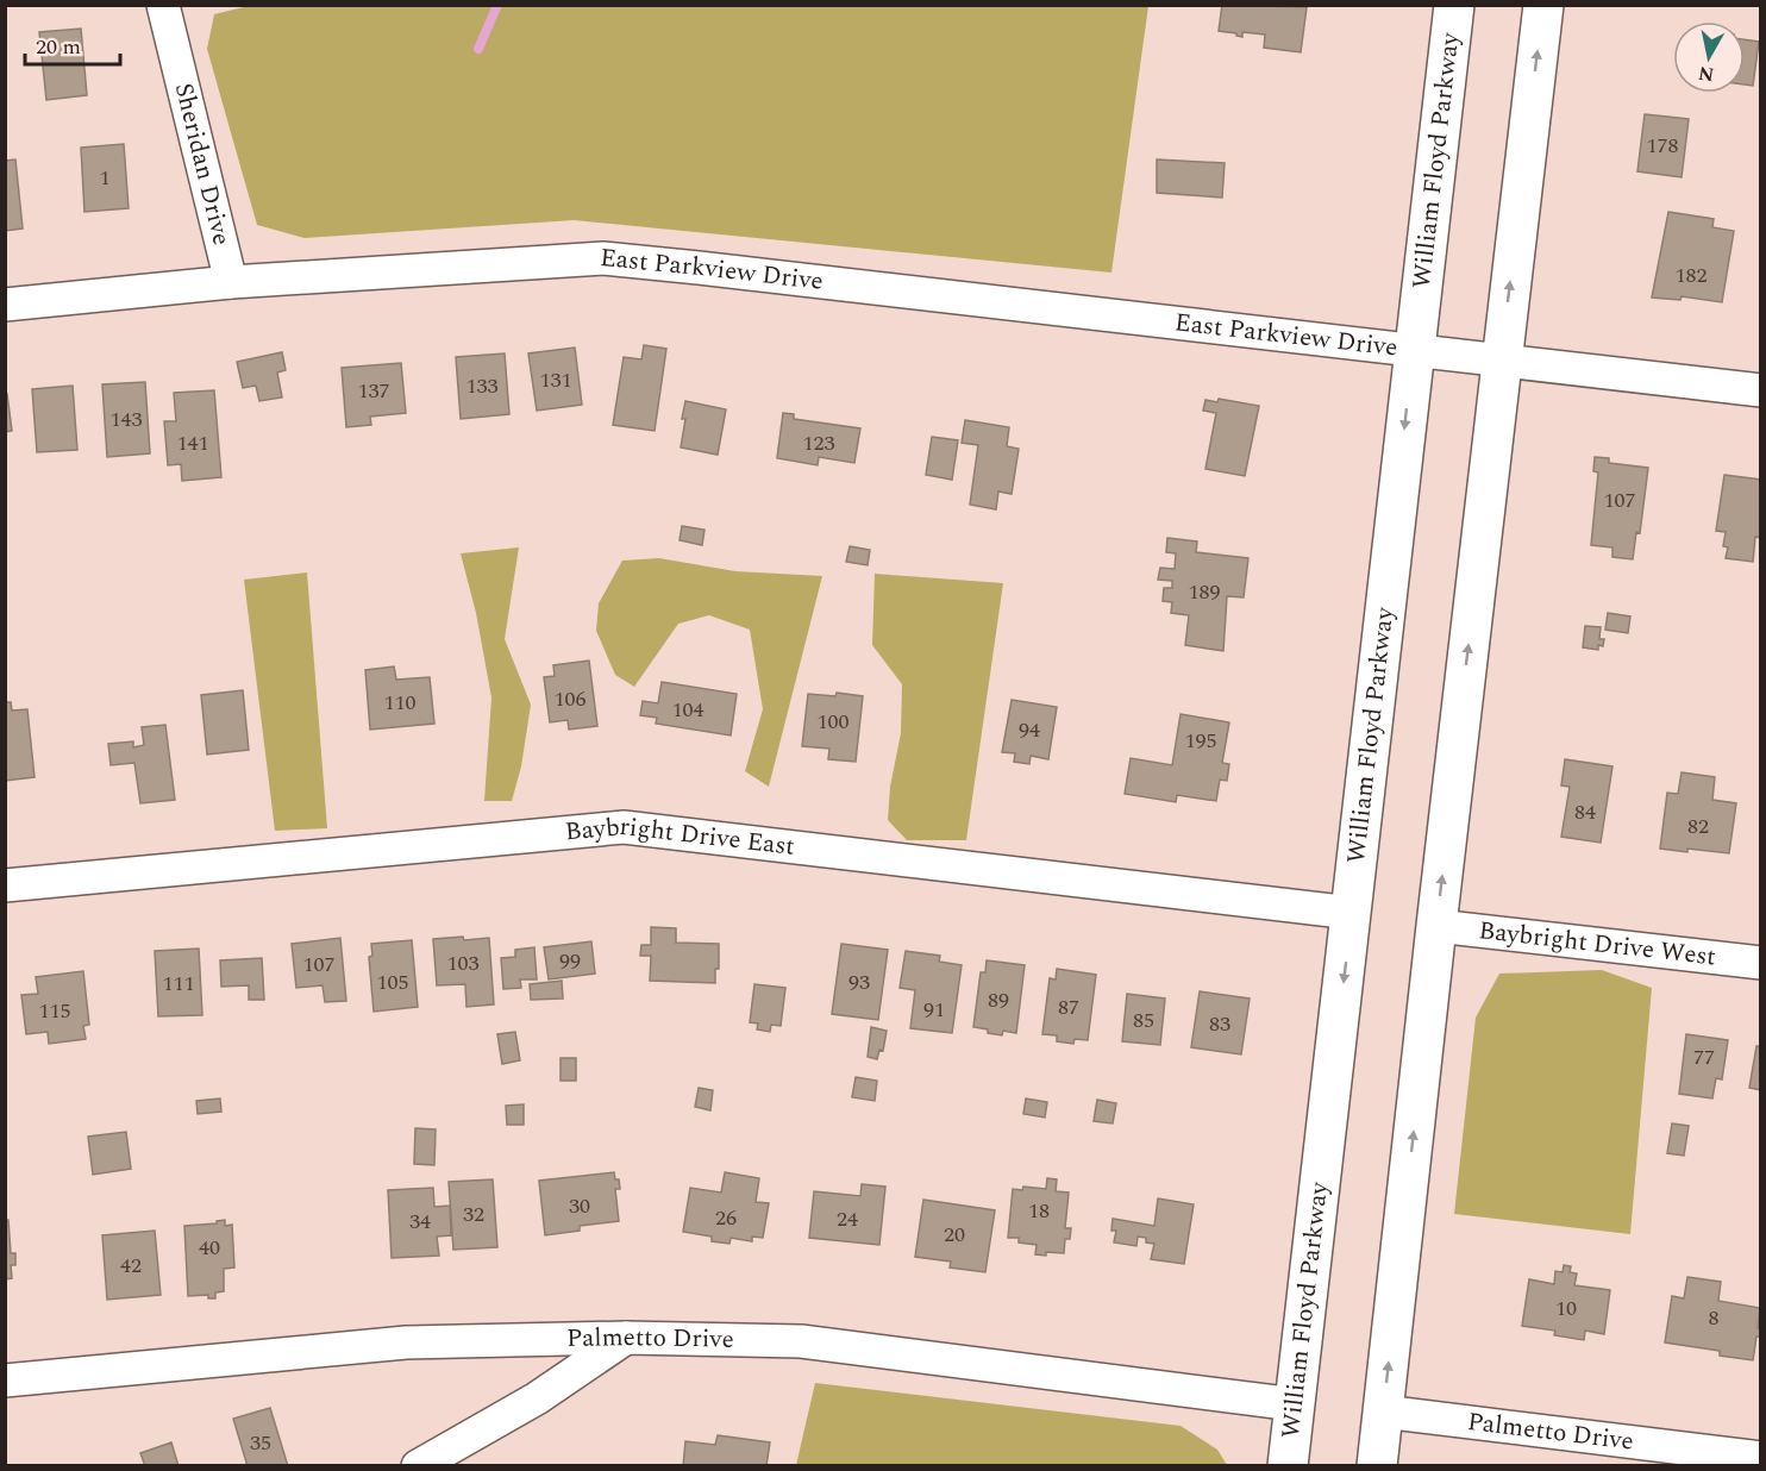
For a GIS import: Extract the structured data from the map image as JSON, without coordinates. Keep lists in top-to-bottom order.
{
  "streets": {
    "highway": ["William Floyd Parkway"],
    "street": [
      "Sheridan Drive",
      "East Parkview Drive",
      "Baybright Drive East",
      "Baybright Drive West",
      "Palmetto Drive"
    ]
  },
  "crossings": [
    ["William Floyd Parkway", "East Parkview Drive"],
    ["William Floyd Parkway", "Baybright Drive East"],
    ["William Floyd Parkway", "Palmetto Drive"],
    ["Sheridan Drive", "East Parkview Drive"]
  ],
  "house_numbers": [
    "178",
    "1",
    "182",
    "131",
    "133",
    "137",
    "143",
    "141",
    "123",
    "107",
    "189",
    "106",
    "110",
    "104",
    "100",
    "94",
    "195",
    "84",
    "82",
    "99",
    "103",
    "107",
    "105",
    "93",
    "111",
    "89",
    "87",
    "91",
    "115",
    "85",
    "83",
    "77",
    "30",
    "18",
    "32",
    "26",
    "24",
    "34",
    "20",
    "40",
    "42",
    "10",
    "8",
    "35"
  ],
  "scale_bar": "20 m",
  "north": "bottom"
}
